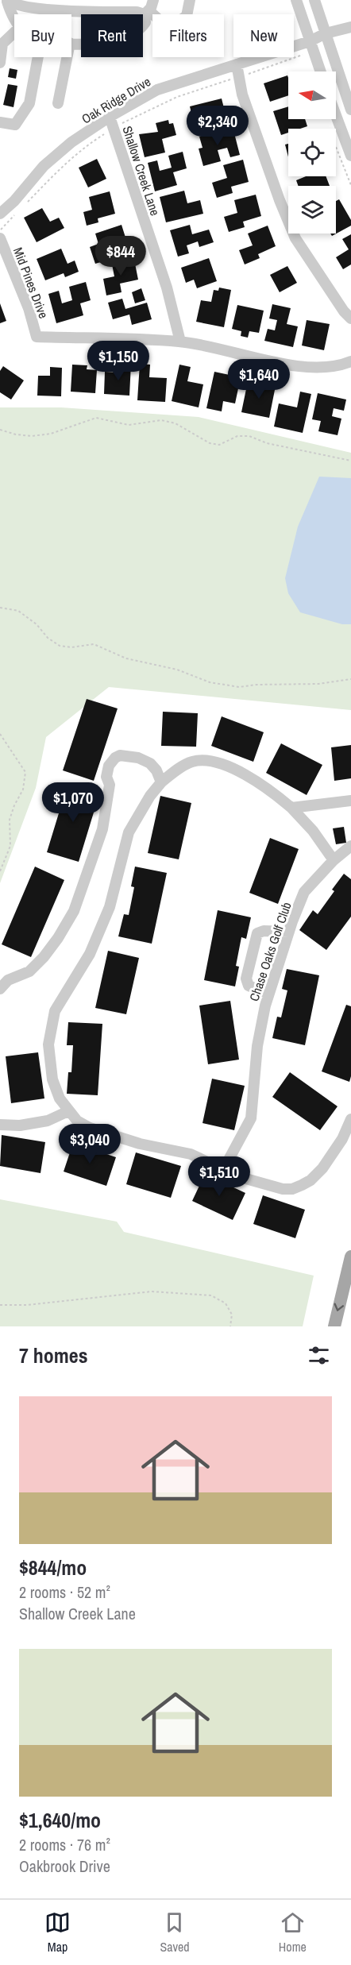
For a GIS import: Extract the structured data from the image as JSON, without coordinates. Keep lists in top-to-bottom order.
{
  "streets": {
    "street": [
      "Oak Ridge Drive",
      "Shallow Creek Lane",
      "Mid Pines Drive",
      "Chase Oaks Golf Club"
    ]
  },
  "crossings": [
    ["Oak Ridge Drive", "Shallow Creek Lane"],
    ["Shallow Creek Lane", "Mid Pines Drive"]
  ],
  "north": "left",
  "page": {
    "chip": [
      "Buy",
      "Rent",
      "Filters",
      "New"
    ],
    "price": [
      "$2,340",
      "$844",
      "$1,150",
      "$1,640",
      "$1,070",
      "$3,040",
      "$1,510"
    ],
    "heading": "7 homes",
    "list": [
      {
        "name": "$844/mo",
        "note": "2 rooms · 52 m² · Shallow Creek Lane"
      },
      {
        "name": "$1,640/mo",
        "note": "2 rooms · 76 m² · Oakbrook Drive"
      }
    ],
    "tabs": ["Map", "Saved", "Home"]
  }
}
